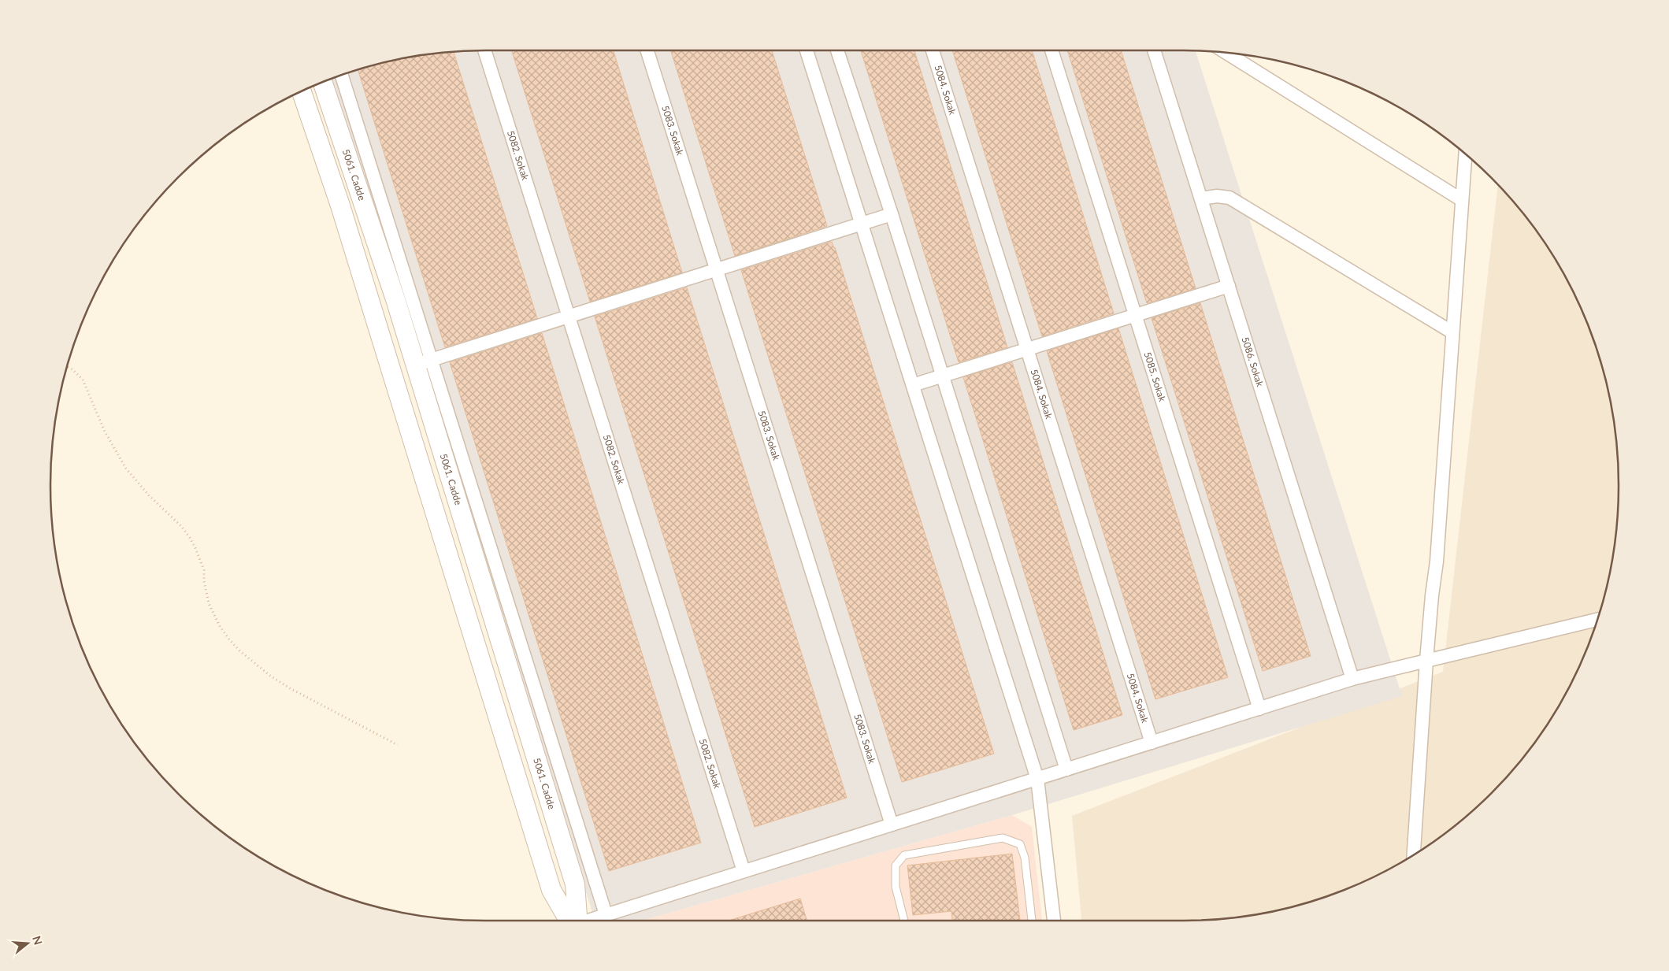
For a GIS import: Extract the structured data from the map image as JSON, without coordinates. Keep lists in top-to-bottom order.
{
  "streets": {
    "street": [
      "5084. Sokak",
      "5083. Sokak",
      "5082. Sokak",
      "5061. Cadde",
      "5086. Sokak",
      "5085. Sokak"
    ]
  },
  "north": "right"
}
